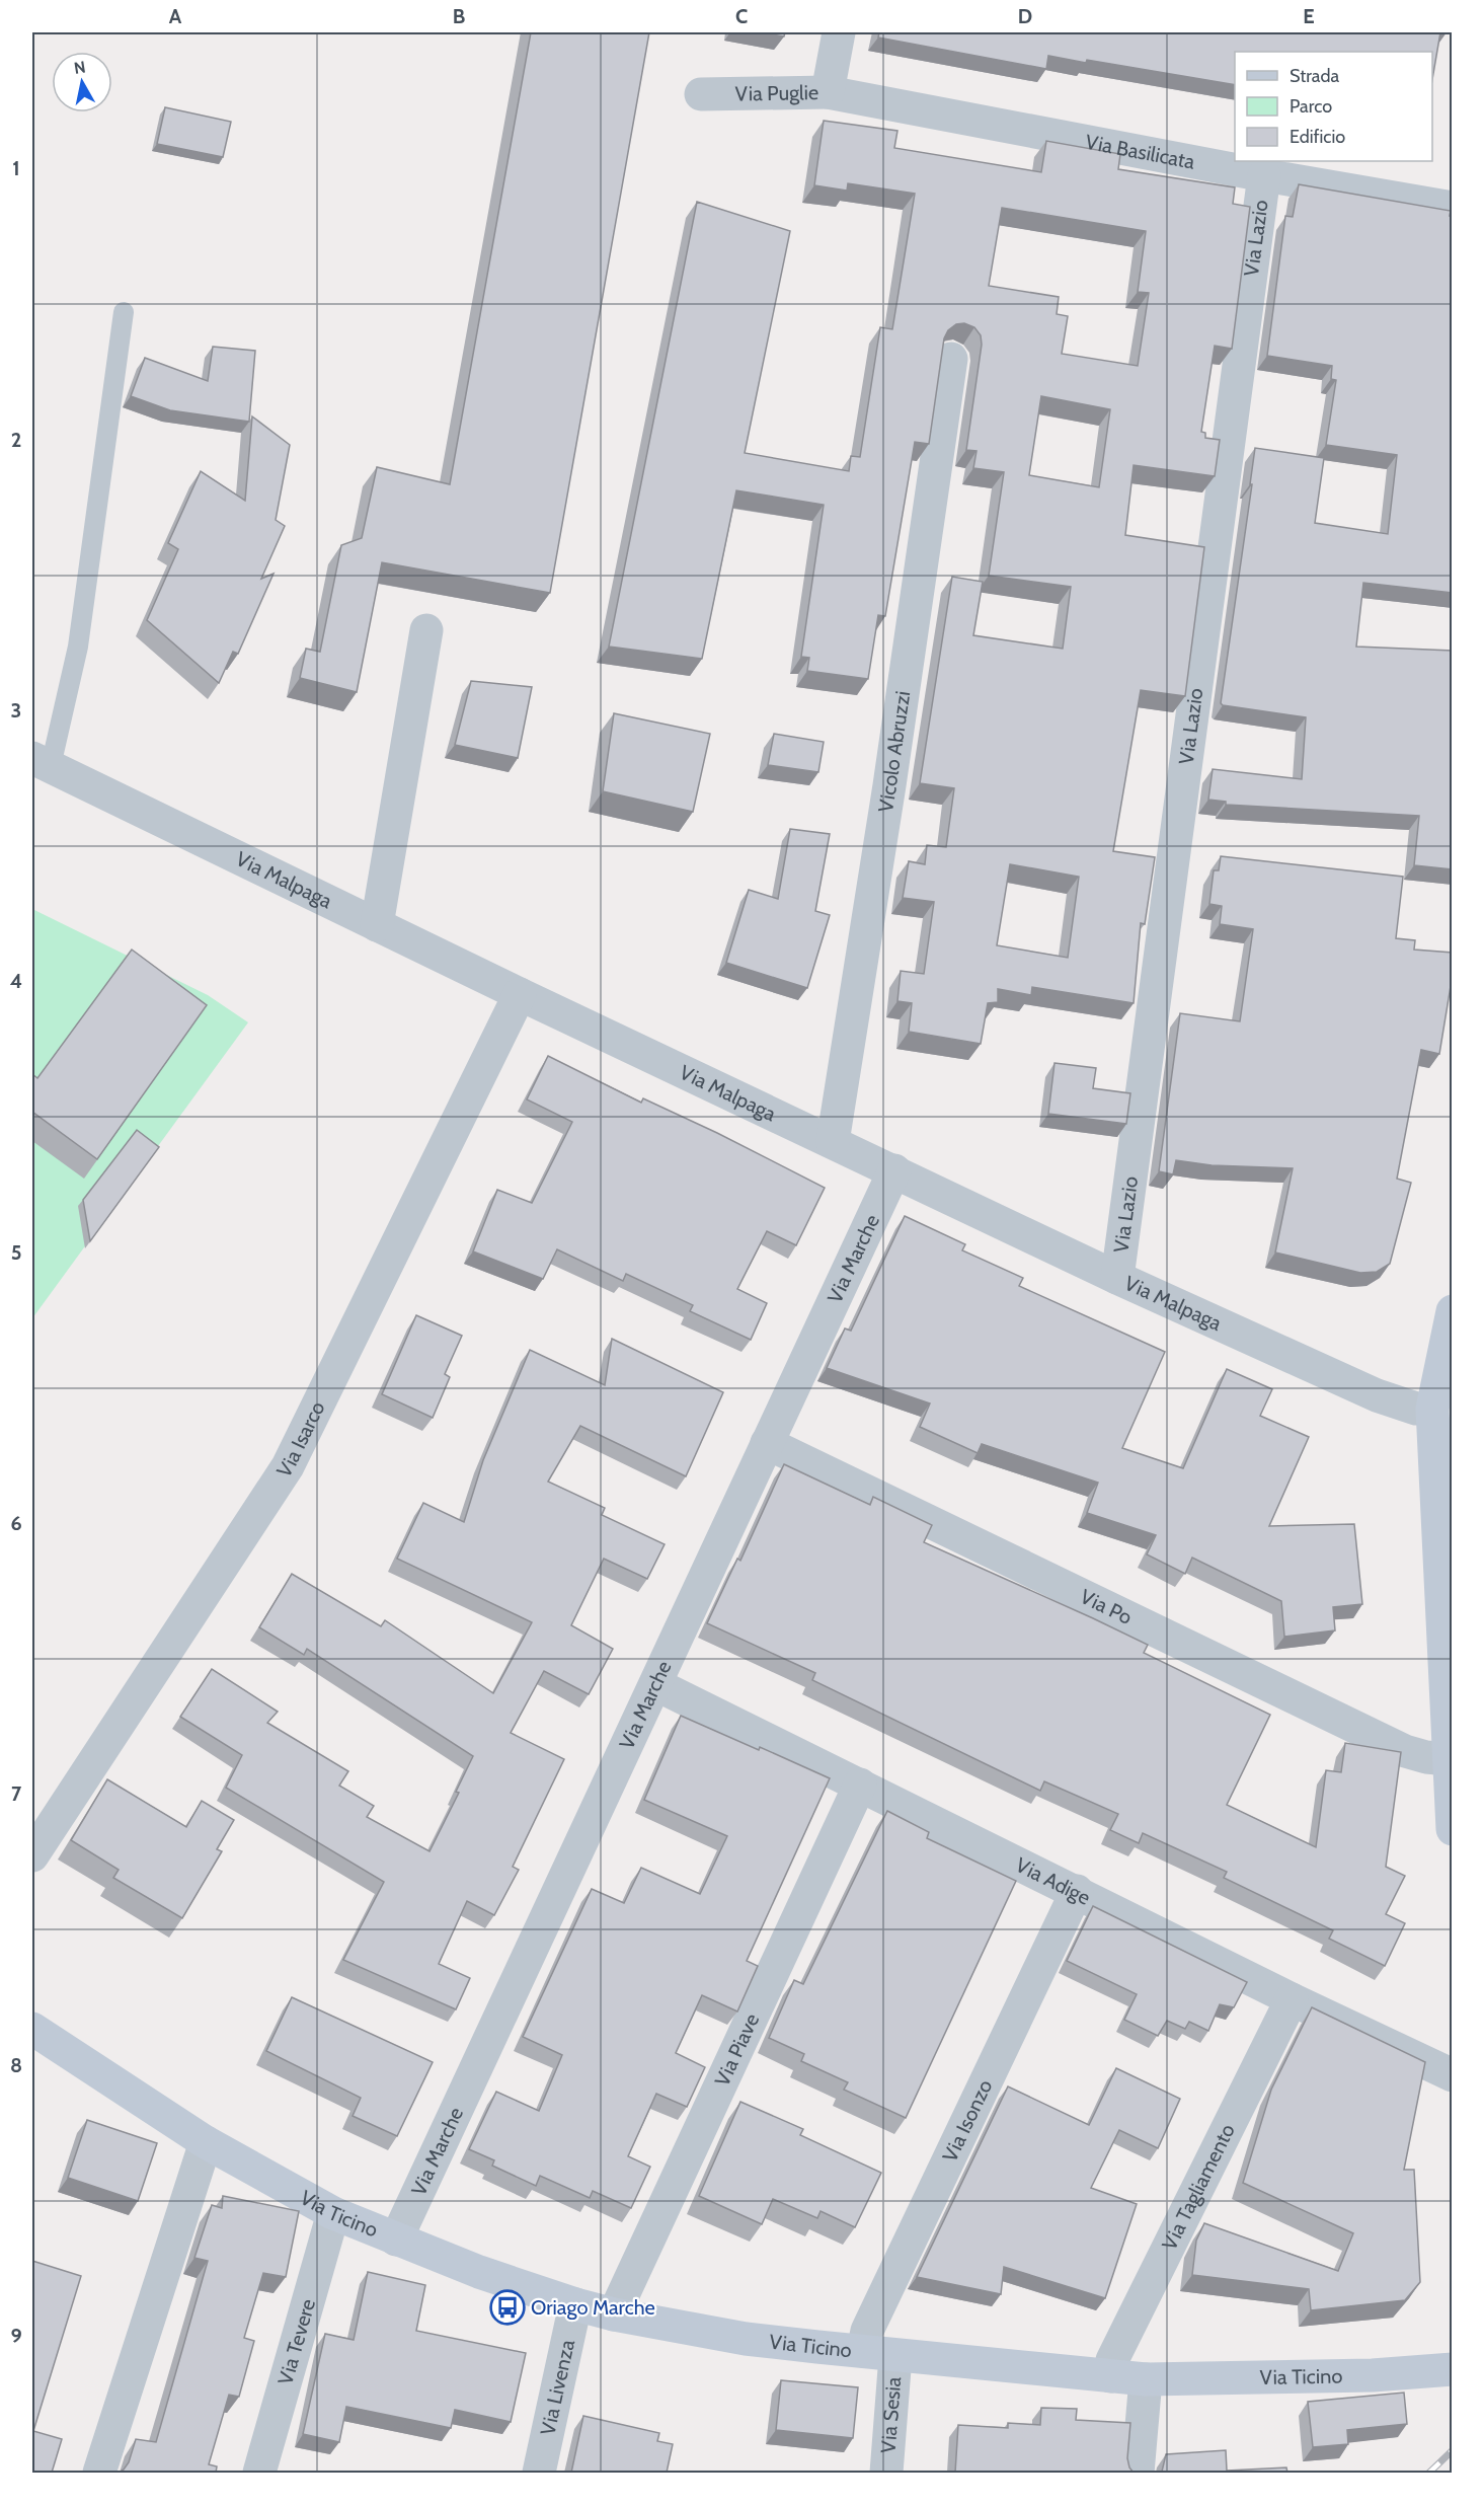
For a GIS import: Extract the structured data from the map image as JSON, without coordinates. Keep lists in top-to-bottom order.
{
  "streets": {
    "street": [
      "Via Puglie",
      "Via Basilicata",
      "Via Lazio",
      "Vicolo Abruzzi",
      "Via Malpaga",
      "Via Marche",
      "Via Isarco",
      "Via Po",
      "Via Adige",
      "Via Piave",
      "Via Isonzo",
      "Via Tagliamento",
      "Via Ticino",
      "Via Tevere",
      "Via Livenza",
      "Via Sesia"
    ]
  },
  "crossings": [
    ["Via Puglie", "Via Basilicata"],
    ["Via Basilicata", "Via Lazio"],
    ["Via Lazio", "Via Malpaga"],
    ["Vicolo Abruzzi", "Via Malpaga"],
    ["Via Malpaga", "Via Marche"],
    ["Via Malpaga", "Via Isarco"],
    ["Via Marche", "Via Po"],
    ["Via Marche", "Via Adige"],
    ["Via Marche", "Via Ticino"],
    ["Via Adige", "Via Piave"],
    ["Via Adige", "Via Isonzo"],
    ["Via Adige", "Via Tagliamento"],
    ["Via Piave", "Via Ticino"],
    ["Via Isonzo", "Via Ticino"],
    ["Via Tagliamento", "Via Ticino"],
    ["Via Ticino", "Via Tevere"],
    ["Via Ticino", "Via Livenza"],
    ["Via Ticino", "Via Sesia"]
  ],
  "places": {
    "bus stop": ["Oriago Marche"]
  },
  "legend": ["Strada", "Parco", "Edificio"],
  "north": "top",
  "grid": {
    "columns": [
      "A",
      "B",
      "C",
      "D",
      "E"
    ],
    "rows": [
      "1",
      "2",
      "3",
      "4",
      "5",
      "6",
      "7",
      "8",
      "9"
    ]
  }
}
